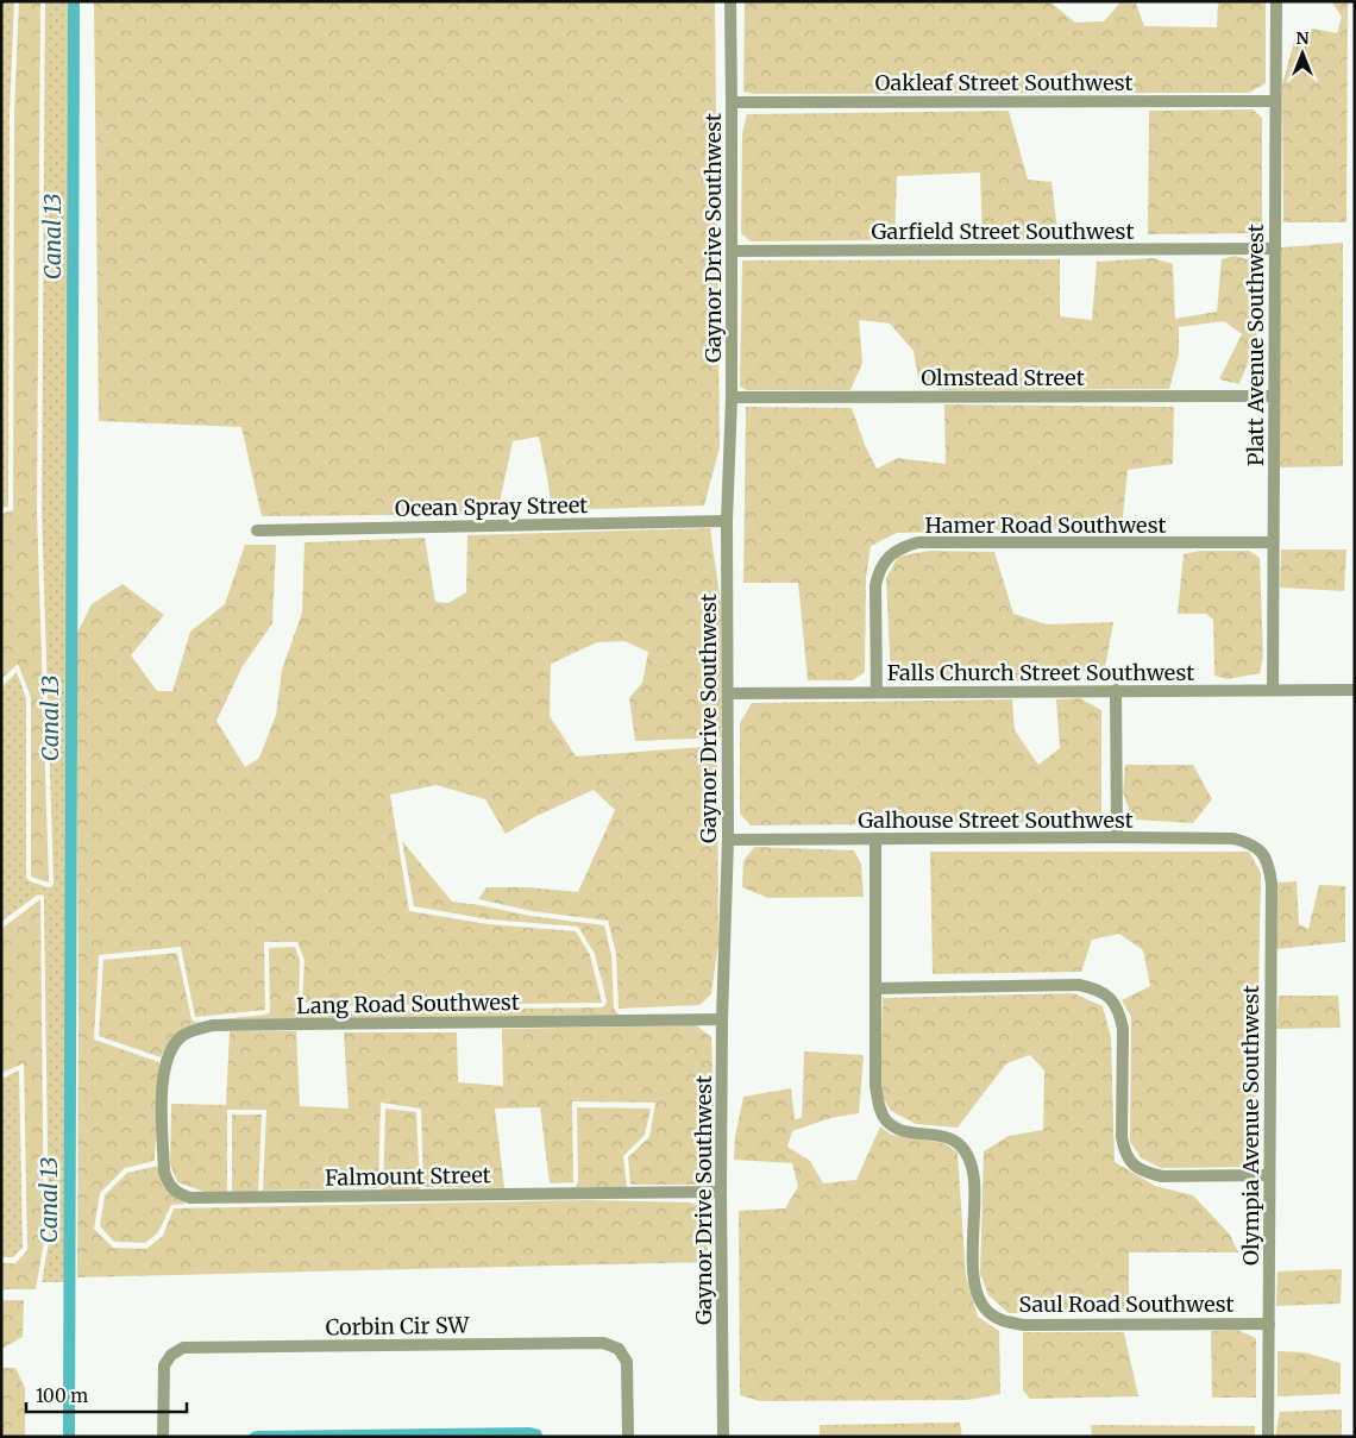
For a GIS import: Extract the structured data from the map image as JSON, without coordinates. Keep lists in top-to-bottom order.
{
  "streets": {
    "street": [
      "Oakleaf Street Southwest",
      "Garfield Street Southwest",
      "Gaynor Drive Southwest",
      "Platt Avenue Southwest",
      "Olmstead Street",
      "Ocean Spray Street",
      "Hamer Road Southwest",
      "Falls Church Street Southwest",
      "Galhouse Street Southwest",
      "Lang Road Southwest",
      "Olympia Avenue Southwest",
      "Falmount Street",
      "Saul Road Southwest",
      "Corbin Cir SW"
    ]
  },
  "crossings": [
    ["Oakleaf Street Southwest", "Gaynor Drive Southwest"],
    ["Oakleaf Street Southwest", "Platt Avenue Southwest"],
    ["Garfield Street Southwest", "Gaynor Drive Southwest"],
    ["Garfield Street Southwest", "Platt Avenue Southwest"],
    ["Gaynor Drive Southwest", "Olmstead Street"],
    ["Gaynor Drive Southwest", "Ocean Spray Street"],
    ["Gaynor Drive Southwest", "Falls Church Street Southwest"],
    ["Gaynor Drive Southwest", "Galhouse Street Southwest"],
    ["Gaynor Drive Southwest", "Lang Road Southwest"],
    ["Gaynor Drive Southwest", "Falmount Street"],
    ["Platt Avenue Southwest", "Olmstead Street"],
    ["Platt Avenue Southwest", "Hamer Road Southwest"],
    ["Platt Avenue Southwest", "Falls Church Street Southwest"],
    ["Hamer Road Southwest", "Falls Church Street Southwest"],
    ["Galhouse Street Southwest", "Olympia Avenue Southwest"],
    ["Galhouse Street Southwest", "Saul Road Southwest"],
    ["Lang Road Southwest", "Falmount Street"],
    ["Olympia Avenue Southwest", "Saul Road Southwest"]
  ],
  "water": ["Canal 13"],
  "scale_bar": "100 m",
  "north": "top"
}
